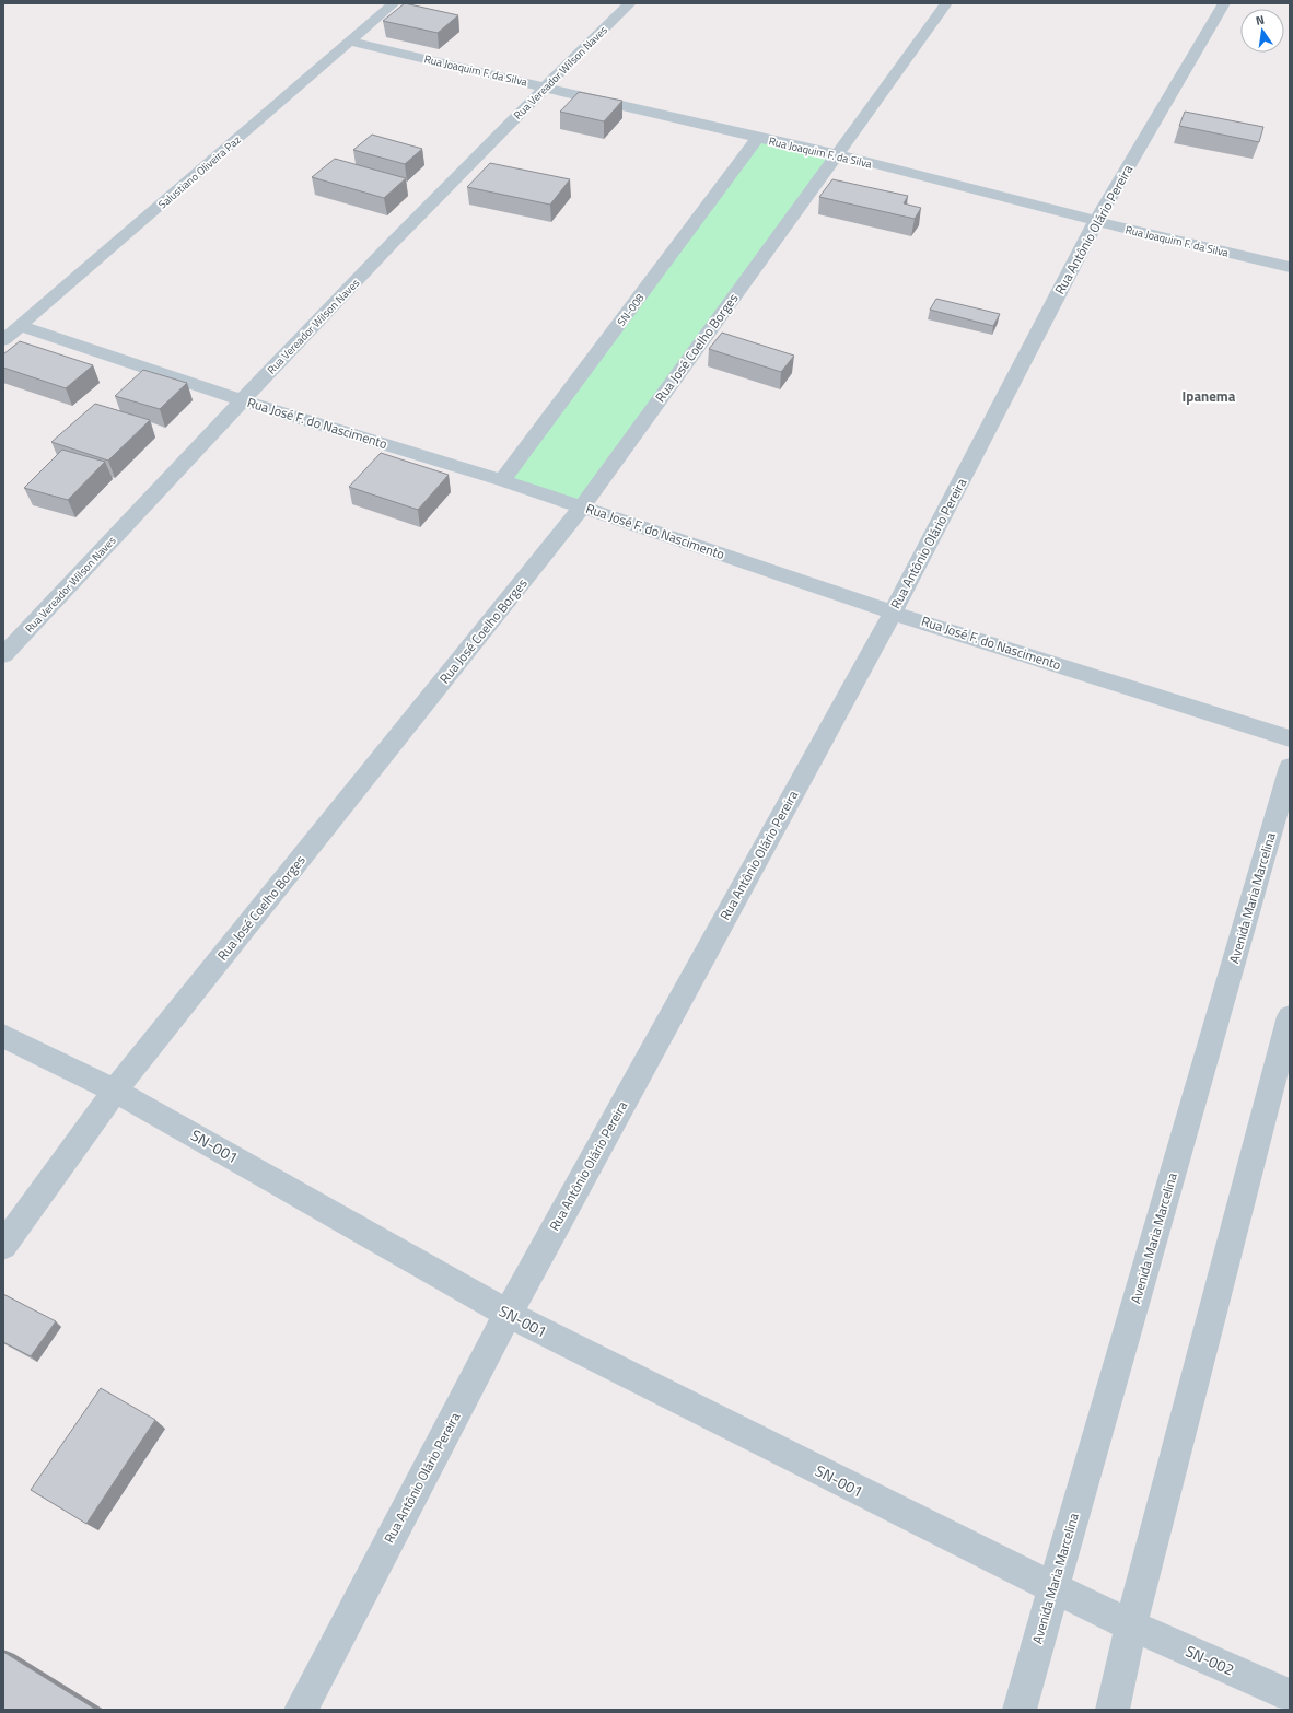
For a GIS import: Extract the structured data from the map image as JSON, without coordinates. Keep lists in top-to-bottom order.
{
  "streets": {
    "street": [
      "Rua Joaquim F. da Silva",
      "Rua Vereador Wilson Naves",
      "Salustiano Oliveira Paz",
      "Rua Antônio Olário Pereira",
      "SN-008",
      "Rua José Coelho Borges",
      "Rua José F. do Nascimento",
      "Avenida Maria Marcelina",
      "SN-001",
      "SN-002"
    ]
  },
  "crossings": [
    ["Rua Joaquim F. da Silva", "Rua Vereador Wilson Naves"],
    ["Rua Joaquim F. da Silva", "Salustiano Oliveira Paz"],
    ["Rua Joaquim F. da Silva", "Rua Antônio Olário Pereira"],
    ["Rua Joaquim F. da Silva", "SN-008"],
    ["Rua Joaquim F. da Silva", "Rua José Coelho Borges"],
    ["Rua Vereador Wilson Naves", "Rua José F. do Nascimento"],
    ["Salustiano Oliveira Paz", "Rua José F. do Nascimento"],
    ["Rua Antônio Olário Pereira", "Rua José F. do Nascimento"],
    ["Rua Antônio Olário Pereira", "SN-001"],
    ["SN-008", "Rua José F. do Nascimento"],
    ["Rua José Coelho Borges", "Rua José F. do Nascimento"],
    ["Rua José Coelho Borges", "SN-001"],
    ["Avenida Maria Marcelina", "SN-001"],
    ["SN-001", "SN-002"]
  ],
  "districts": ["Ipanema"],
  "north": "top"
}
